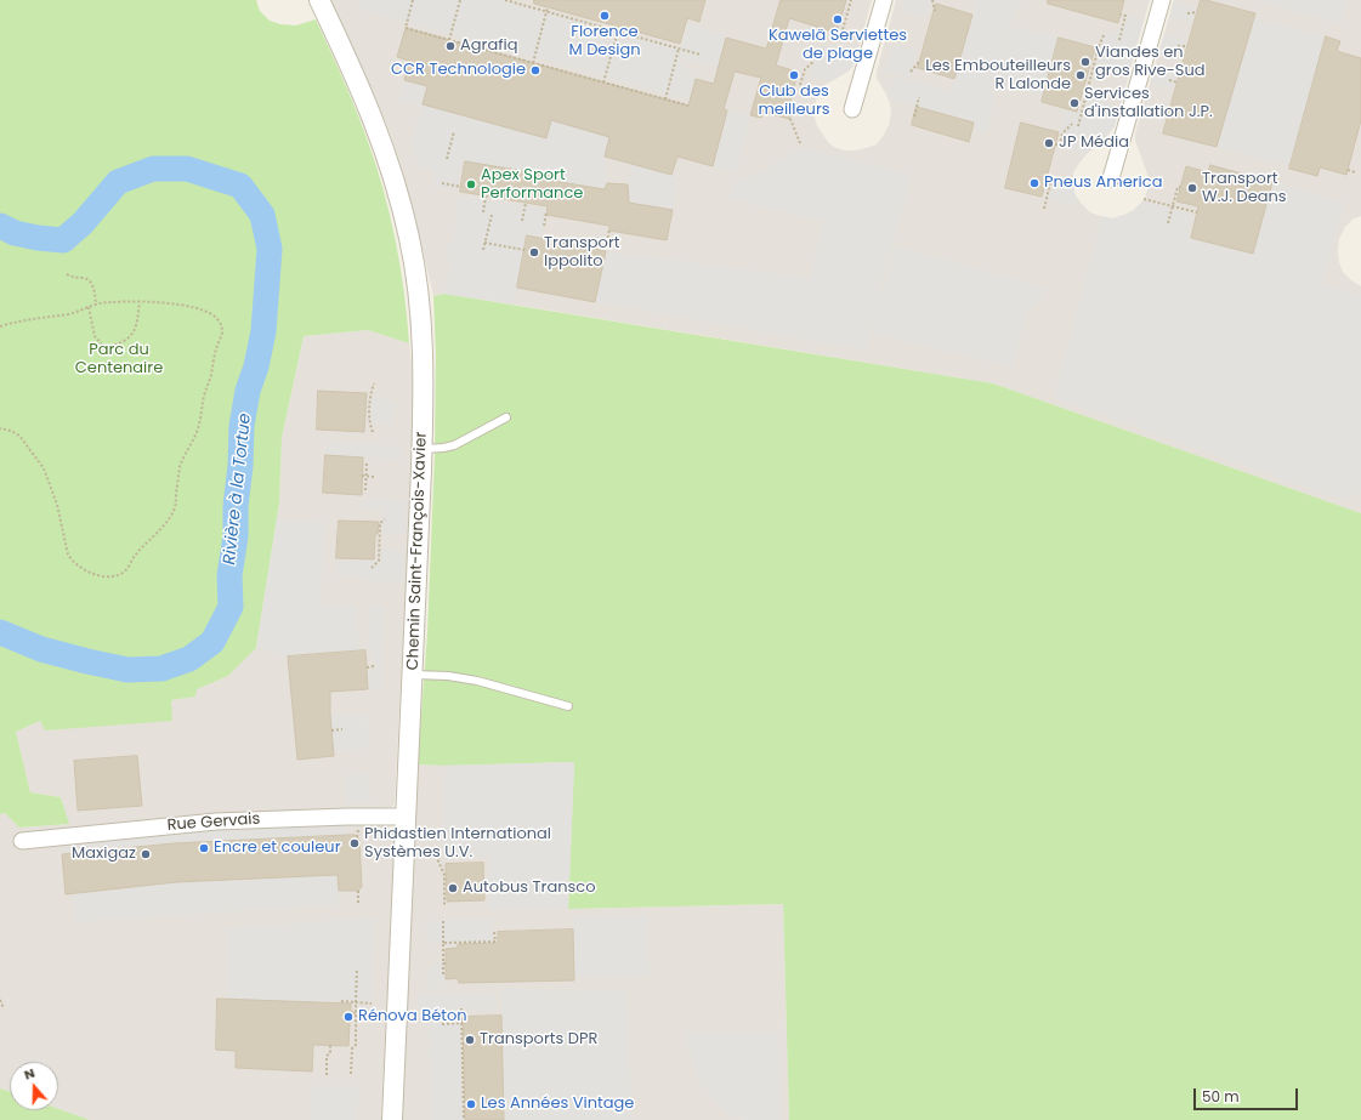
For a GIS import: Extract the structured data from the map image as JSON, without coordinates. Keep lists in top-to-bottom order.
{
  "streets": {
    "street": ["Chemin Saint-François-Xavier", "Rue Gervais"]
  },
  "crossings": [
    ["Chemin Saint-François-Xavier", "Rue Gervais"]
  ],
  "water": ["Rivière à la Tortue"],
  "parks": ["Parc du Centenaire"],
  "places": [
    "Florence M Design",
    "Kawelä Serviettes de plage",
    "Agrafiq",
    "Viandes en gros Rive-Sud",
    "CCR Technologie",
    "Club des meilleurs",
    "Les Embouteilleurs R Lalonde",
    "Services d'installation J.P.",
    "JP Média",
    "Pneus America",
    "Apex Sport Performance",
    "Transport W.J. Deans",
    "Transport Ippolito",
    "Phidastien International Systèmes U.V.",
    "Encre et couleur",
    "Maxigaz",
    "Autobus Transco",
    "Rénova Béton",
    "Transports DPR",
    "Les Années Vintage"
  ],
  "scale_bar": "50 m",
  "north": "top"
}
